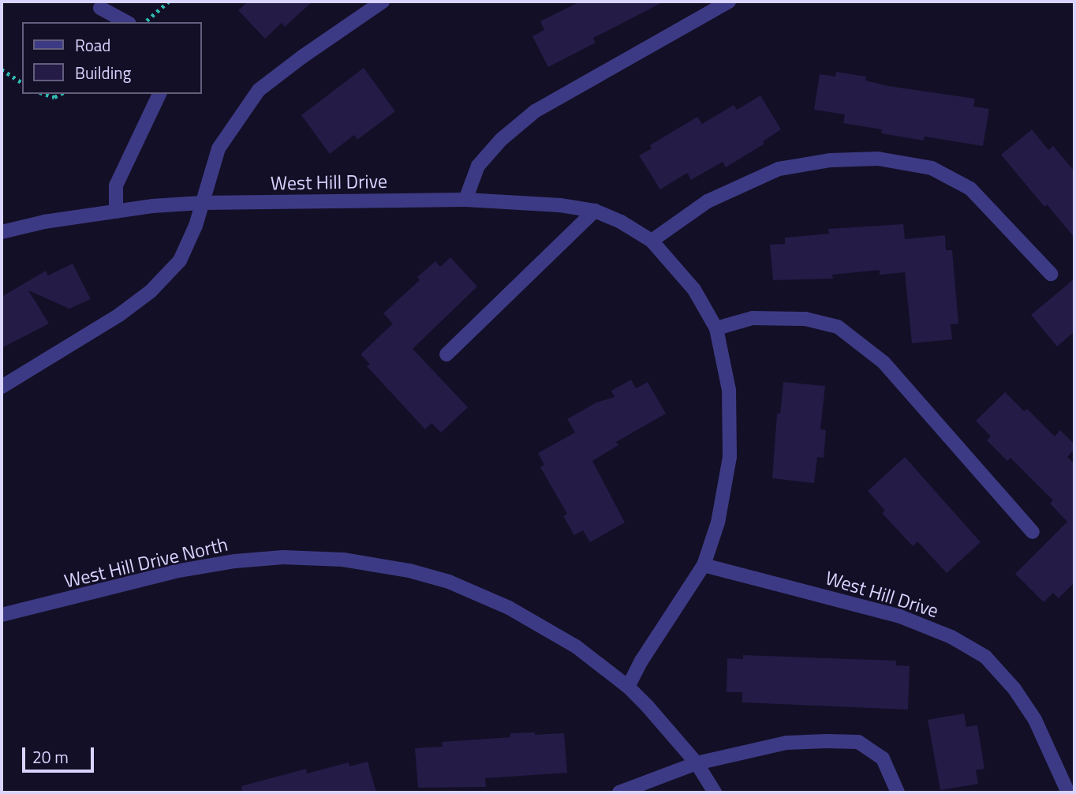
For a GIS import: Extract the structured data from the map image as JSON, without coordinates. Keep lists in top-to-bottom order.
{
  "streets": {
    "street": ["West Hill Drive", "West Hill Drive North"]
  },
  "crossings": [
    ["West Hill Drive", "West Hill Drive North"]
  ],
  "legend": ["Road", "Building"],
  "scale_bar": "20 m"
}
